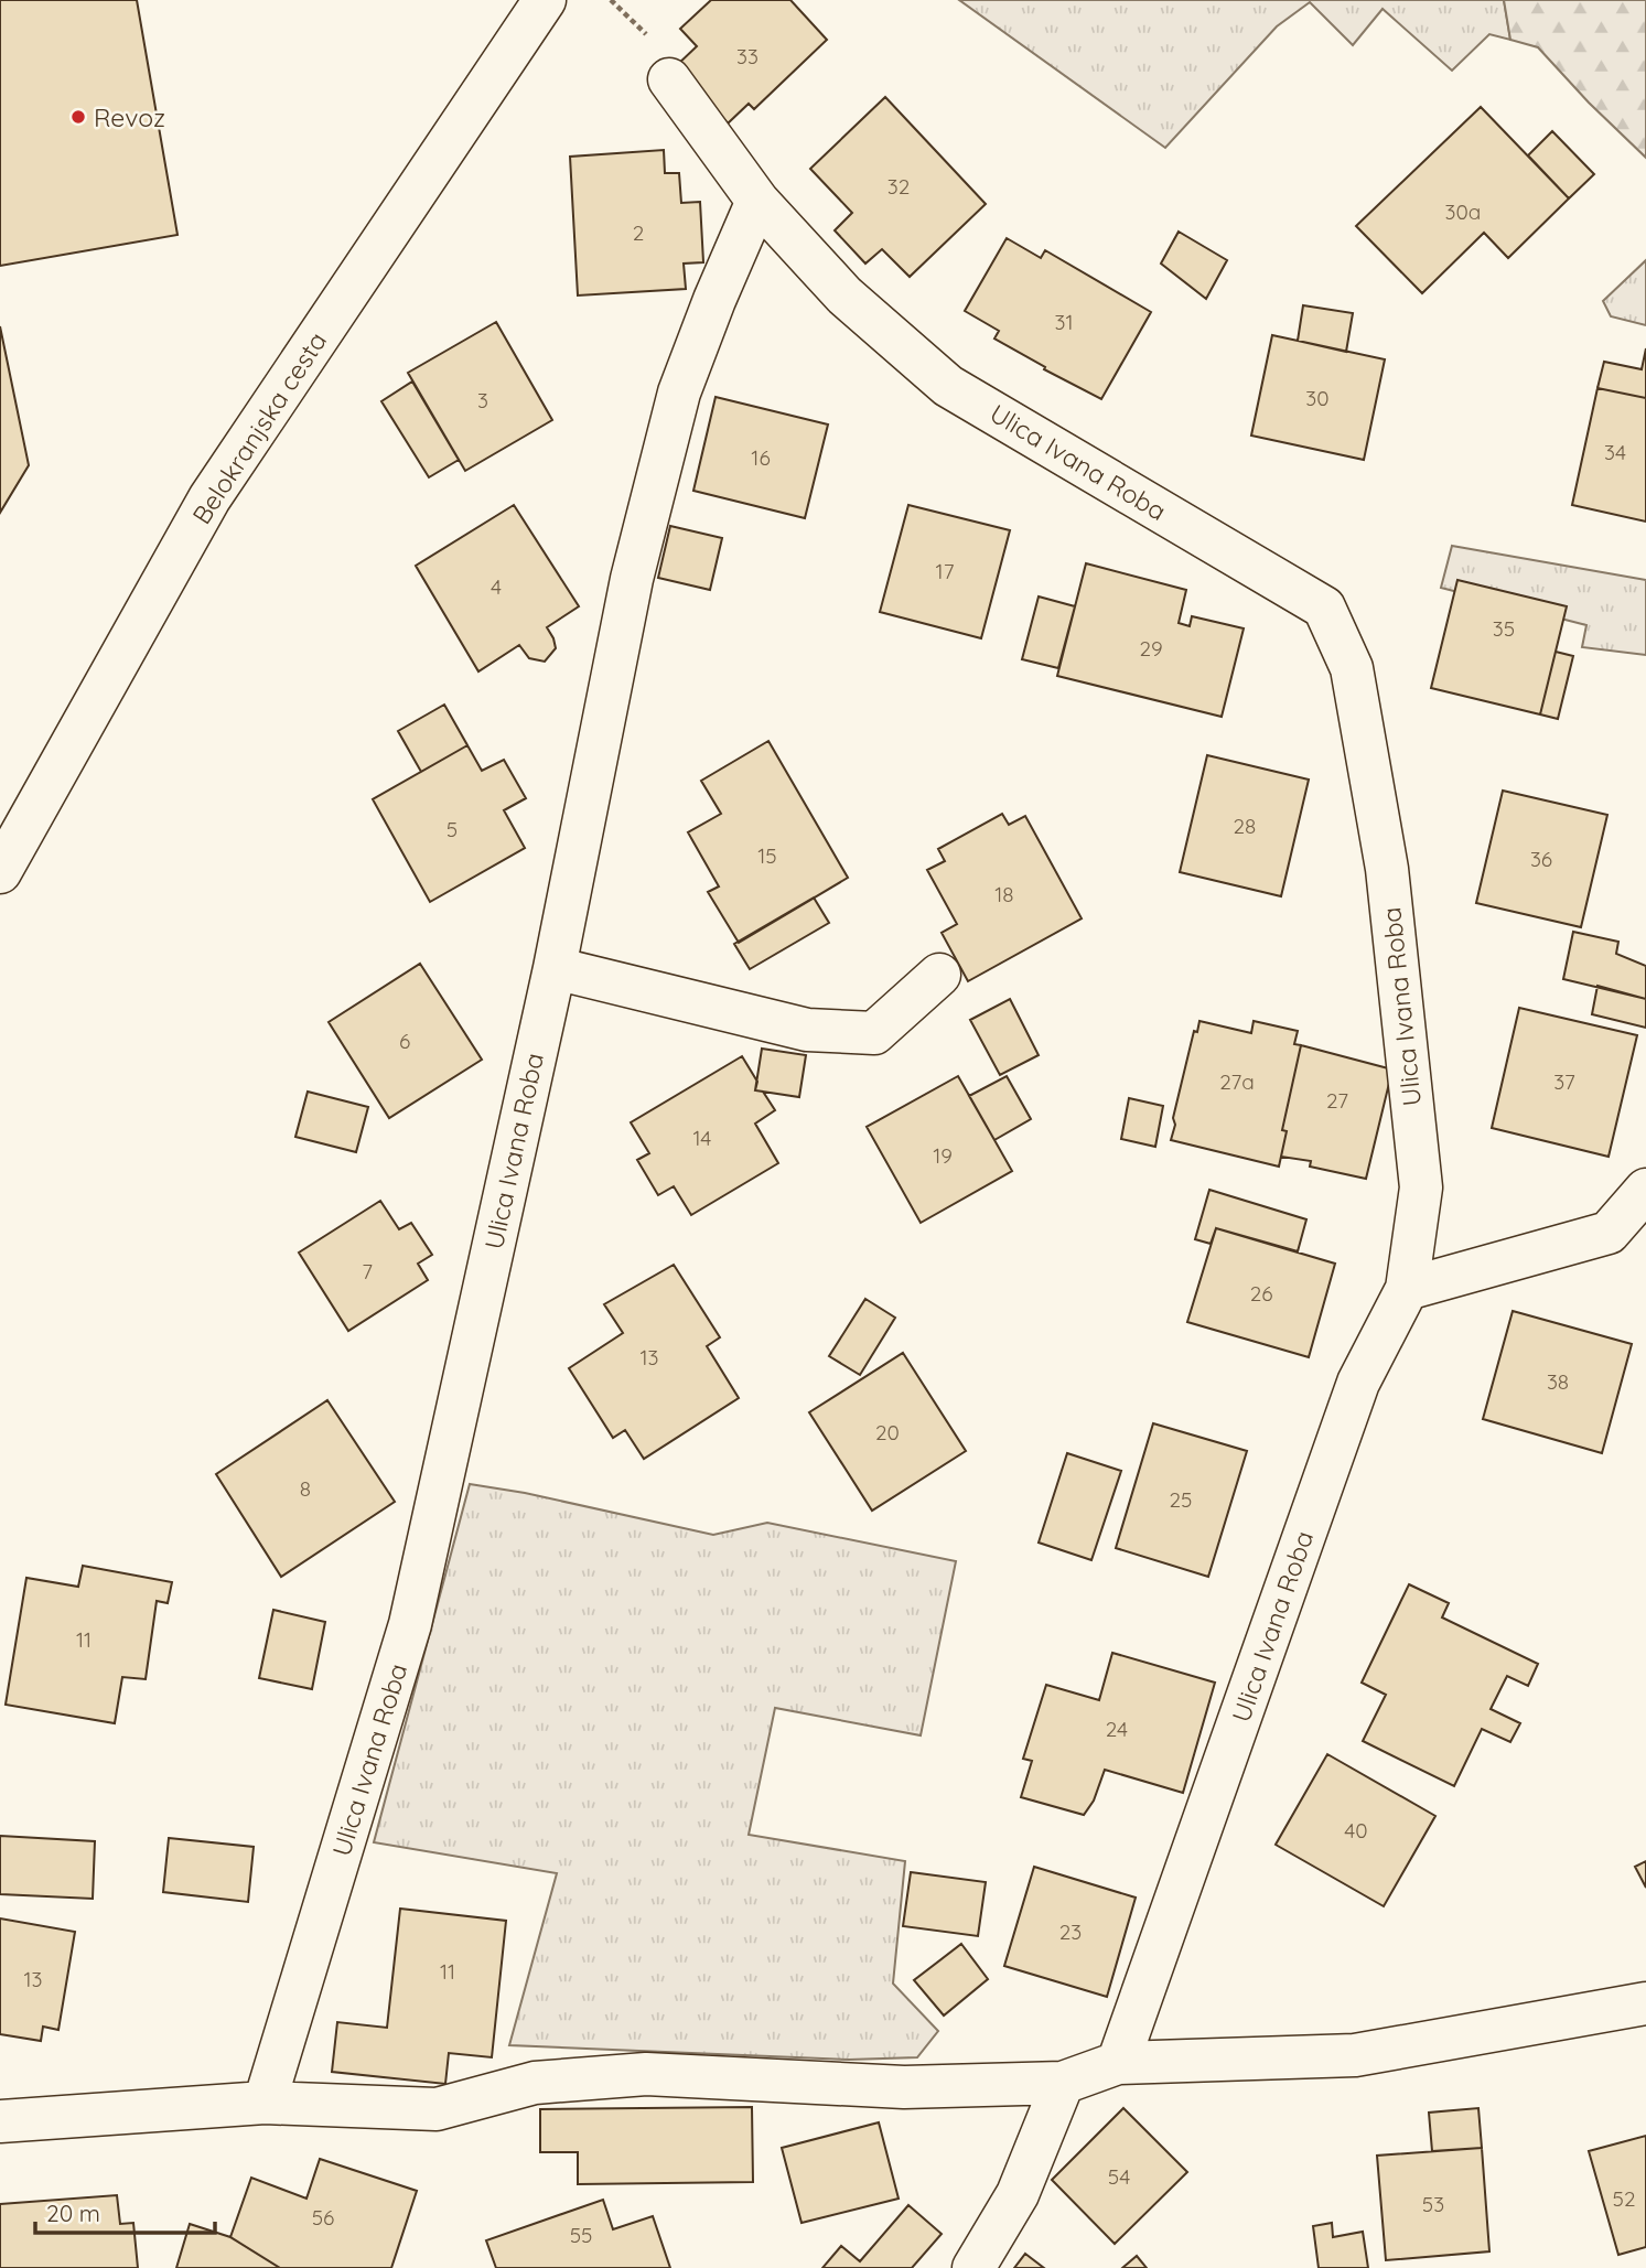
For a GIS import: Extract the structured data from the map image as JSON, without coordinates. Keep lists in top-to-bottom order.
{
  "streets": {
    "street": ["Belokranjska cesta", "Ulica Ivana Roba"]
  },
  "places": ["Revoz"],
  "house_numbers": [
    "33",
    "32",
    "30a",
    "2",
    "31",
    "30",
    "3",
    "34",
    "16",
    "17",
    "4",
    "35",
    "29",
    "28",
    "5",
    "15",
    "36",
    "18",
    "6",
    "27a",
    "37",
    "27",
    "14",
    "19",
    "7",
    "26",
    "13",
    "38",
    "20",
    "8",
    "25",
    "11",
    "24",
    "40",
    "23",
    "11",
    "13",
    "54",
    "52",
    "53",
    "56",
    "55"
  ],
  "scale_bar": "20 m"
}
